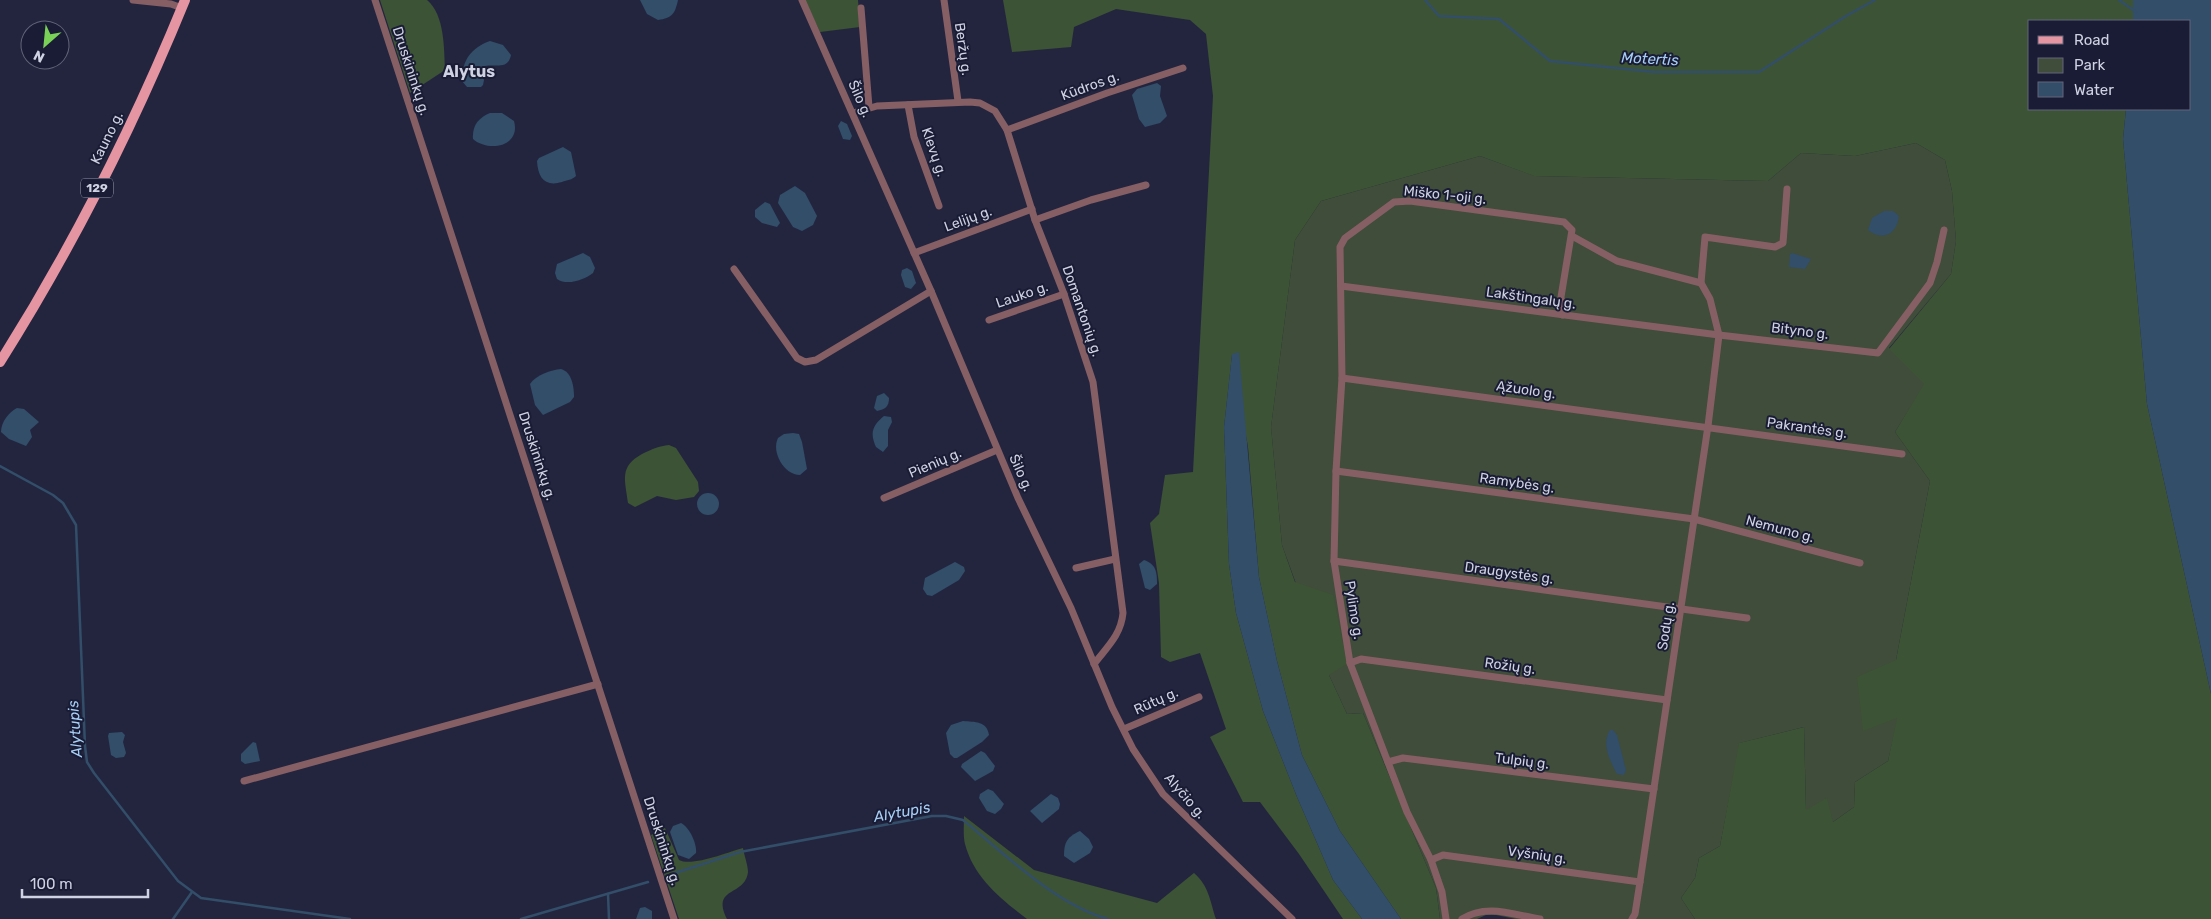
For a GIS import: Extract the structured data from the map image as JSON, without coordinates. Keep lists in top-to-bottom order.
{
  "streets": {
    "main road": ["Kauno g.", "129"],
    "street": [
      "Beržų g.",
      "Druskininkų g.",
      "Kūdros g.",
      "Šilo g.",
      "Klevų g.",
      "Miško 1-oji g.",
      "Lelijų g.",
      "Lauko g.",
      "Lakštingalų g.",
      "Domantonių g.",
      "Bityno g.",
      "Ąžuolo g.",
      "Pakrantės g.",
      "Pienių g.",
      "Ramybės g.",
      "Nemuno g.",
      "Draugystės g.",
      "Pylimo g.",
      "Sodų g.",
      "Rožių g.",
      "Rūtų g.",
      "Tulpių g.",
      "Alyčio g.",
      "Vyšnių g."
    ]
  },
  "crossings": [
    ["Beržų g.", "Domantonių g."],
    ["Kūdros g.", "Domantonių g."],
    ["Šilo g.", "Lelijų g."],
    ["Šilo g.", "Domantonių g."],
    ["Šilo g.", "Pienių g."],
    ["Šilo g.", "Alyčio g."],
    ["Klevų g.", "Domantonių g."],
    ["Miško 1-oji g.", "Lakštingalų g."],
    ["Miško 1-oji g.", "Pylimo g."],
    ["Lelijų g.", "Domantonių g."],
    ["Lauko g.", "Domantonių g."],
    ["Lakštingalų g.", "Bityno g."],
    ["Lakštingalų g.", "Pylimo g."],
    ["Lakštingalų g.", "Sodų g."],
    ["Domantonių g.", "Alyčio g."],
    ["Bityno g.", "Sodų g."],
    ["Ąžuolo g.", "Pakrantės g."],
    ["Ąžuolo g.", "Pylimo g."],
    ["Ąžuolo g.", "Sodų g."],
    ["Pakrantės g.", "Sodų g."],
    ["Ramybės g.", "Nemuno g."],
    ["Ramybės g.", "Pylimo g."],
    ["Ramybės g.", "Sodų g."],
    ["Nemuno g.", "Sodų g."],
    ["Draugystės g.", "Pylimo g."],
    ["Draugystės g.", "Sodų g."],
    ["Pylimo g.", "Rožių g."],
    ["Pylimo g.", "Tulpių g."],
    ["Pylimo g.", "Vyšnių g."],
    ["Sodų g.", "Rožių g."],
    ["Sodų g.", "Tulpių g."],
    ["Sodų g.", "Vyšnių g."],
    ["Rūtų g.", "Alyčio g."]
  ],
  "districts": ["Alytus"],
  "water": ["Motertis", "Alytupis"],
  "legend": ["Road", "Park", "Water"],
  "scale_bar": "100 m",
  "north": "bottom left"
}
